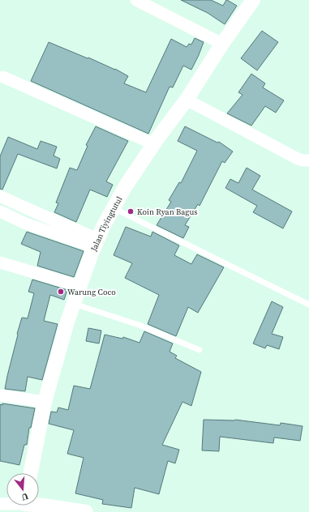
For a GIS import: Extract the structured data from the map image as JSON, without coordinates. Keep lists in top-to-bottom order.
{
  "streets": {
    "street": ["Jalan Tiyingtutul"]
  },
  "places": ["Koin Ryan Bagus", "Warung Coco"],
  "north": "bottom"
}
